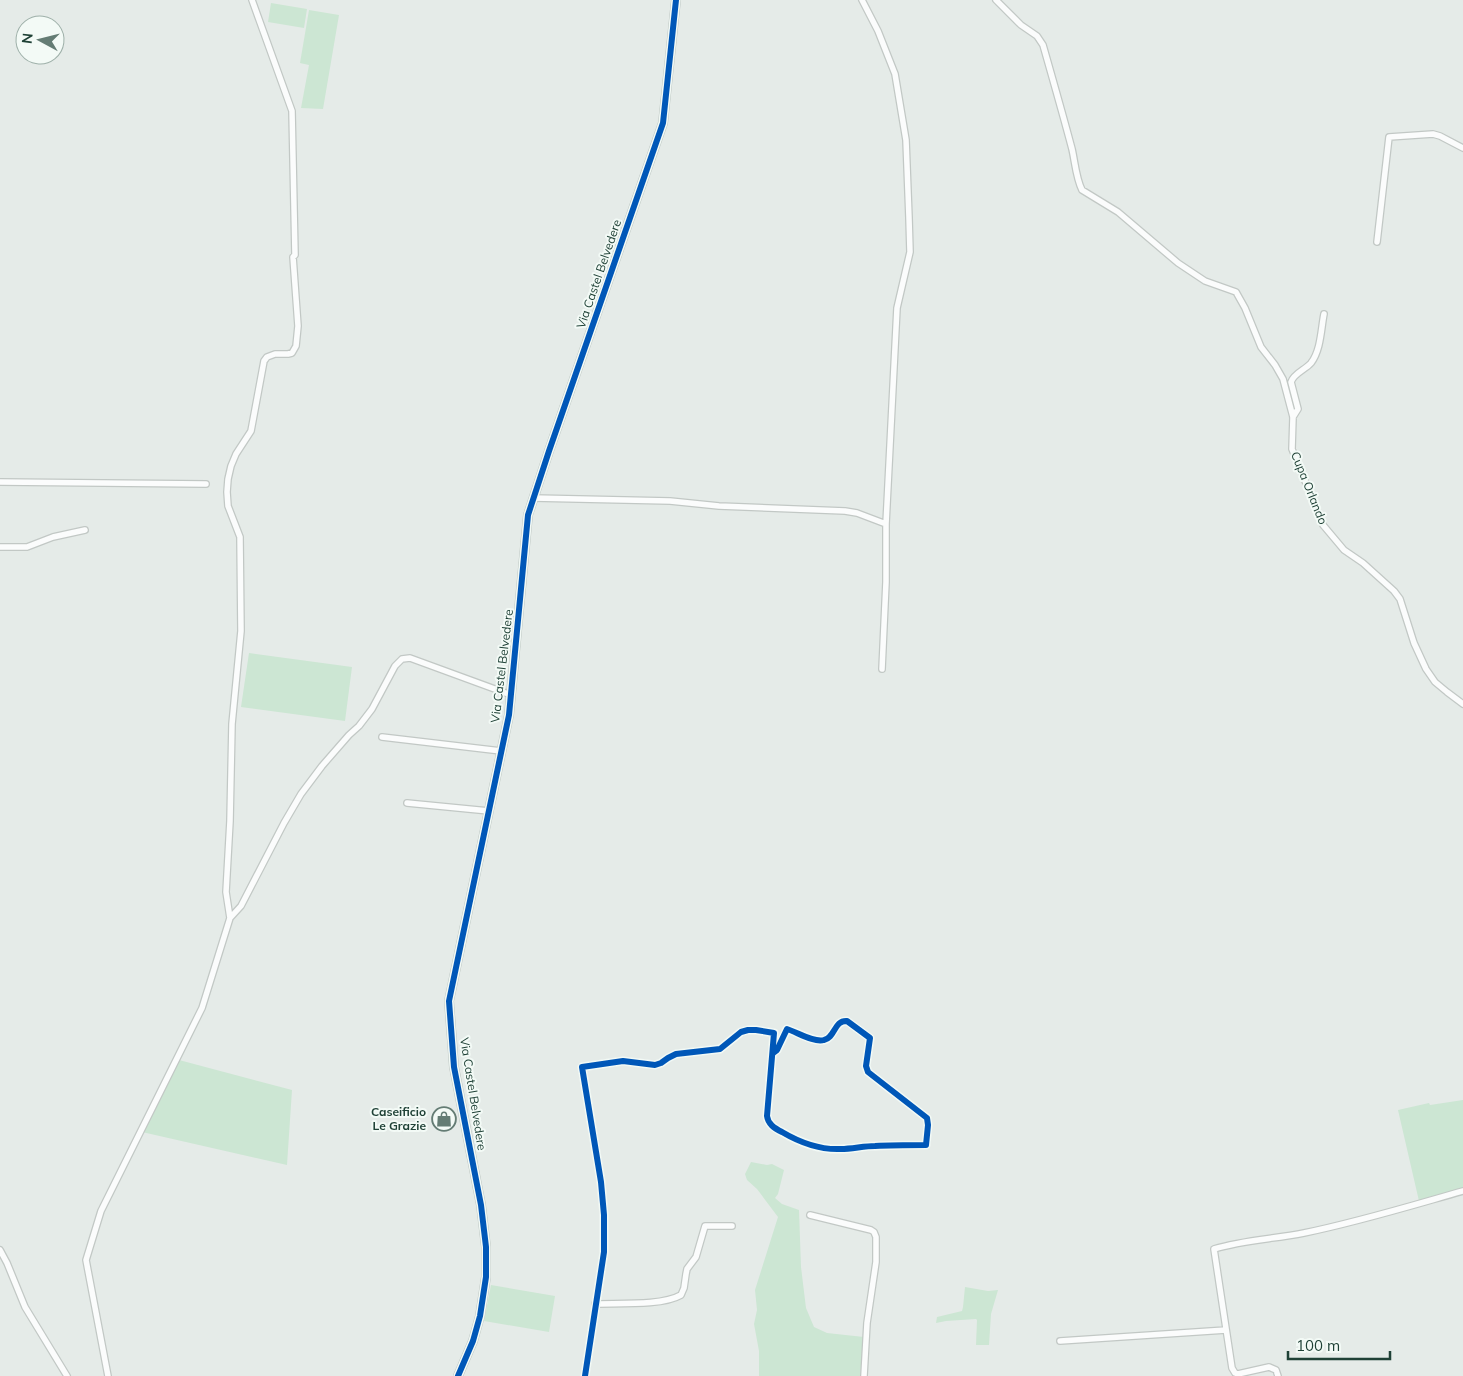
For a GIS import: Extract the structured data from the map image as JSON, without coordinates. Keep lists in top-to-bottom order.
{
  "streets": {
    "street": ["Via Castel Belvedere", "Cupa Orlando"]
  },
  "places": {
    "shop": ["Caseificio Le Grazie"]
  },
  "scale_bar": "100 m",
  "north": "left"
}
